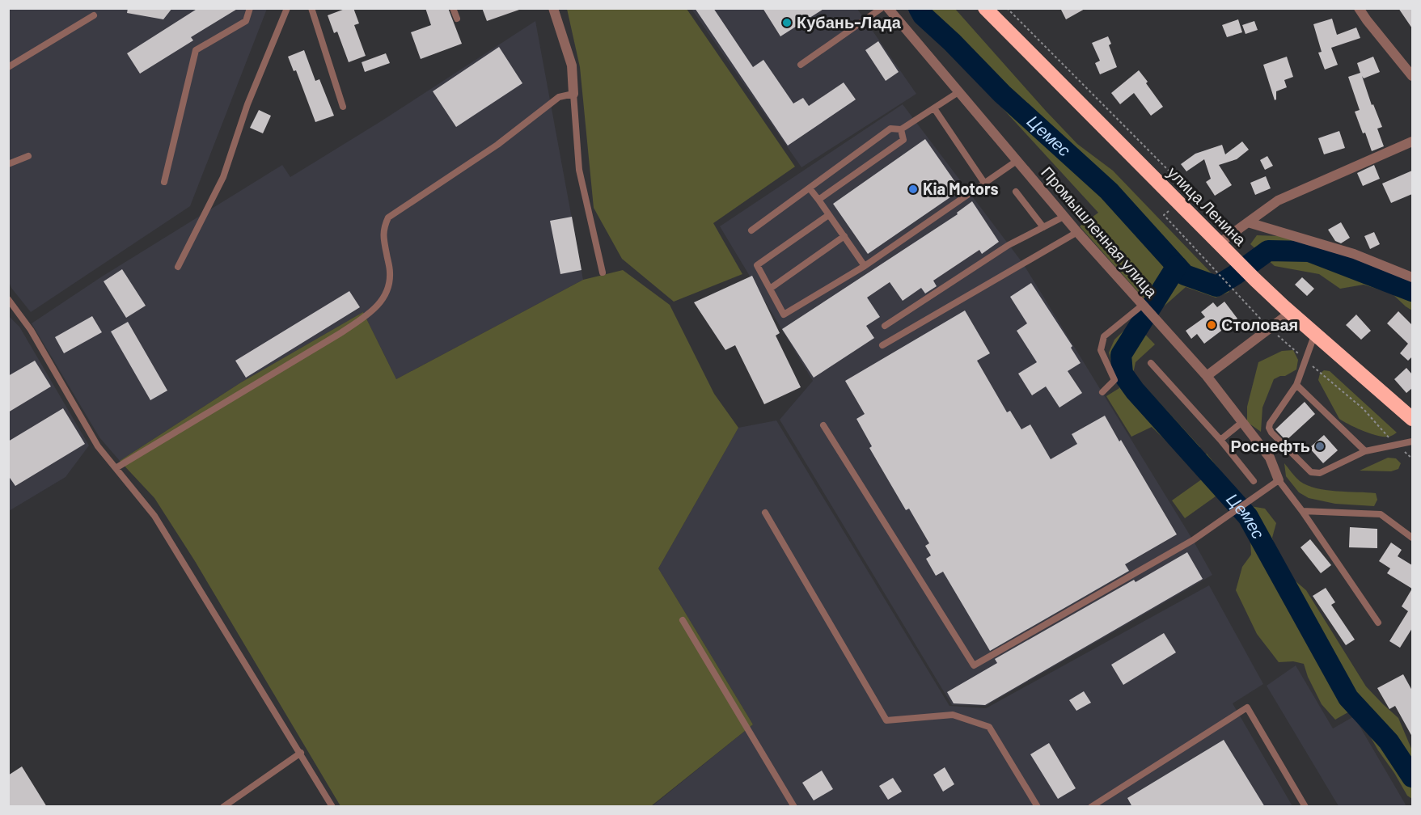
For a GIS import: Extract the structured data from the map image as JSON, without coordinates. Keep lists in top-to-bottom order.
{
  "streets": {
    "highway": ["улица Ленина"],
    "street": ["Промышленная улица"]
  },
  "water": ["Цемес"],
  "places": [
    "Кубань-Лада",
    "Kia Motors",
    "Столовая",
    "Роснефть"
  ]
}
